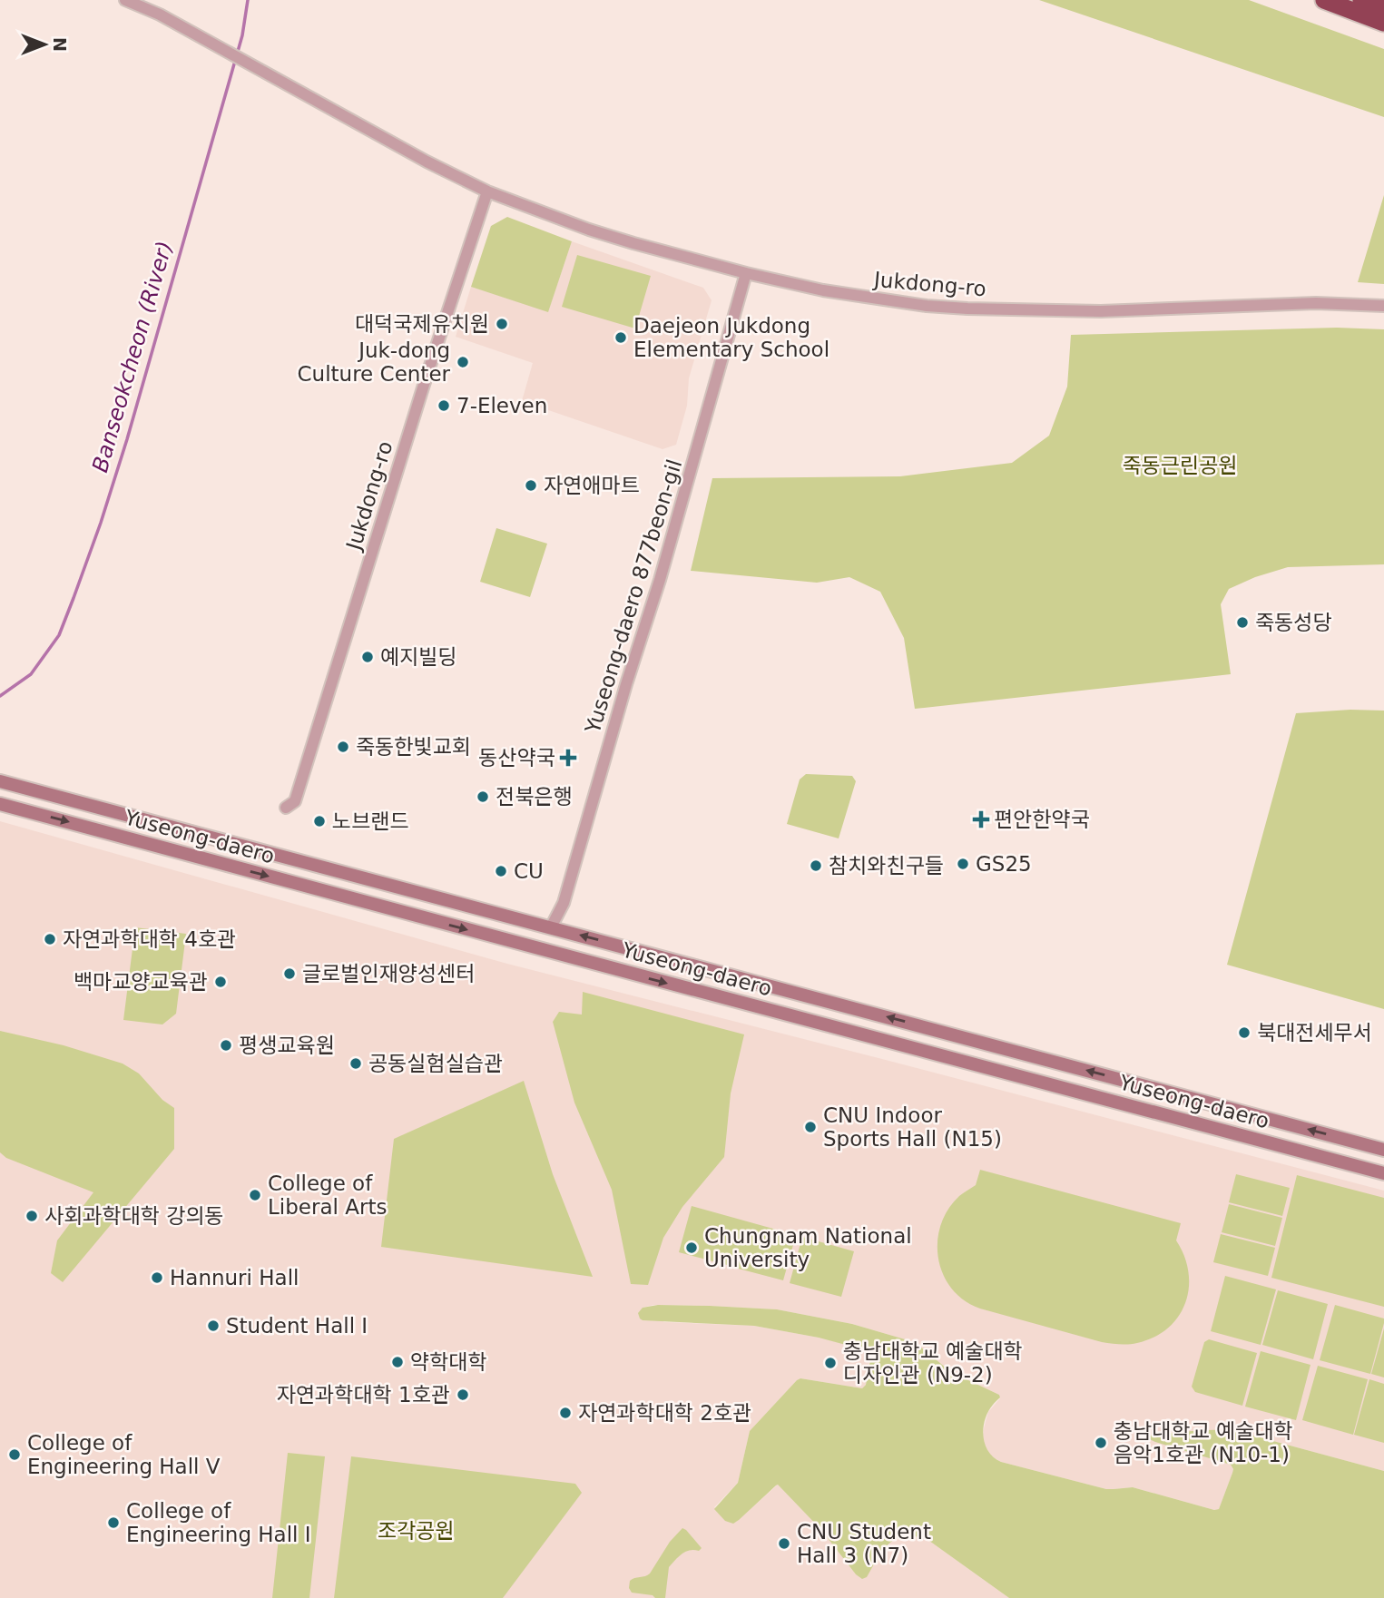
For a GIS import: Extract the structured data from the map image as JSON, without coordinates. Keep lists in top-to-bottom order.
{
  "streets": {
    "main road": ["Yuseong-daero"],
    "street": ["Jukdong-ro", "Yuseong-daero 877beon-gil"]
  },
  "crossings": [
    ["Jukdong-ro", "Yuseong-daero 877beon-gil"],
    ["Yuseong-daero 877beon-gil", "Yuseong-daero"]
  ],
  "water": ["Banseokcheon (River)"],
  "parks": ["죽동근린공원", "조각공원"],
  "places": {
    "other": [
      "대덕국제유치원",
      "Daejeon Jukdong Elementary School",
      "Juk-dong Culture Center",
      "7-Eleven",
      "자연애마트",
      "죽동성당",
      "예지빌딩",
      "죽동한빛교회",
      "전북은행",
      "노브랜드",
      "GS25",
      "참치와친구들",
      "CU",
      "자연과학대학 4호관",
      "글로벌인재양성센터",
      "백마교양교육관",
      "북대전세무서",
      "평생교육원",
      "공동실험실습관",
      "CNU Indoor Sports Hall (N15)",
      "College of Liberal Arts",
      "사회과학대학 강의동",
      "Chungnam National University",
      "Hannuri Hall",
      "Student Hall I",
      "약학대학",
      "충남대학교 예술대학 디자인관 (N9-2)",
      "자연과학대학 1호관",
      "자연과학대학 2호관",
      "충남대학교 예술대학 음악1호관 (N10-1)",
      "College of Engineering Hall V",
      "College of Engineering Hall I",
      "CNU Student Hall 3 (N7)"
    ],
    "health": ["동산약국", "편안한약국"]
  },
  "north": "right"
}
